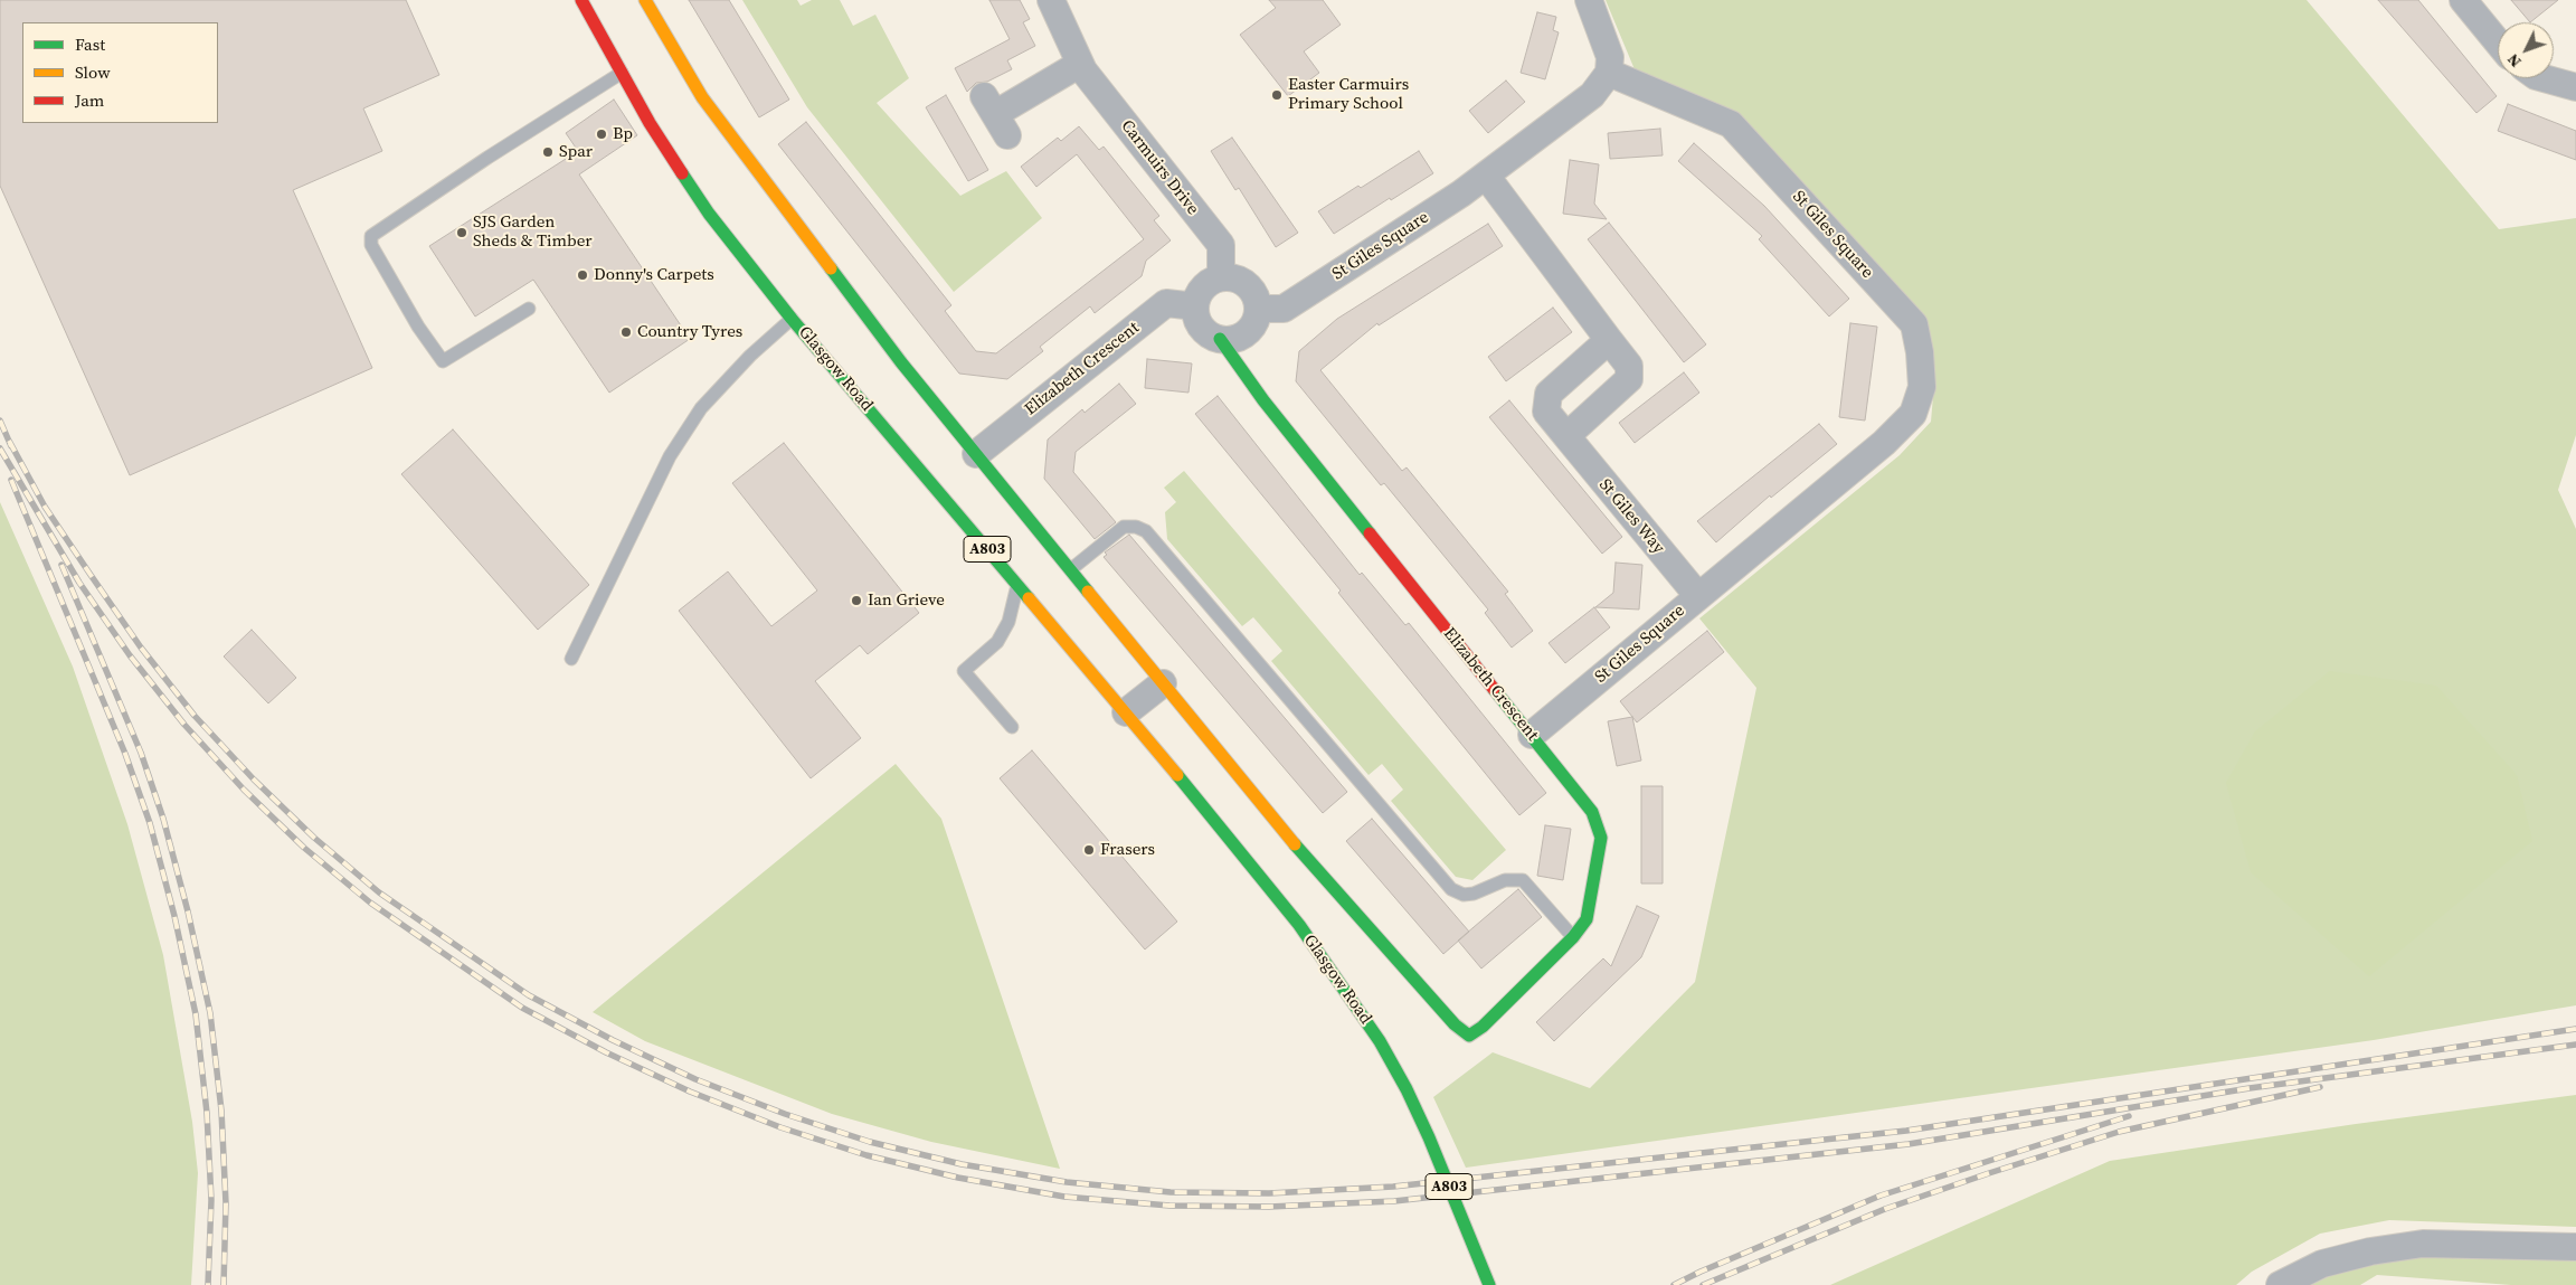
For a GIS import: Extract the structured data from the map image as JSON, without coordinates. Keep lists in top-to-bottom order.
{
  "streets": {
    "street": [
      "Carmuirs Drive",
      "St Giles Square",
      "Glasgow Road",
      "Elizabeth Crescent",
      "St Giles Way",
      "A803"
    ]
  },
  "crossings": [
    ["Carmuirs Drive", "St Giles Square"],
    ["Carmuirs Drive", "Elizabeth Crescent"],
    ["St Giles Square", "Elizabeth Crescent"],
    ["St Giles Square", "St Giles Way"]
  ],
  "places": [
    "Easter Carmuirs Primary School",
    "Bp",
    "Spar",
    "SJS Garden Sheds & Timber",
    "Donny's Carpets",
    "Country Tyres",
    "Ian Grieve",
    "Frasers"
  ],
  "legend": ["Fast", "Slow", "Jam"],
  "north": "bottom left"
}
